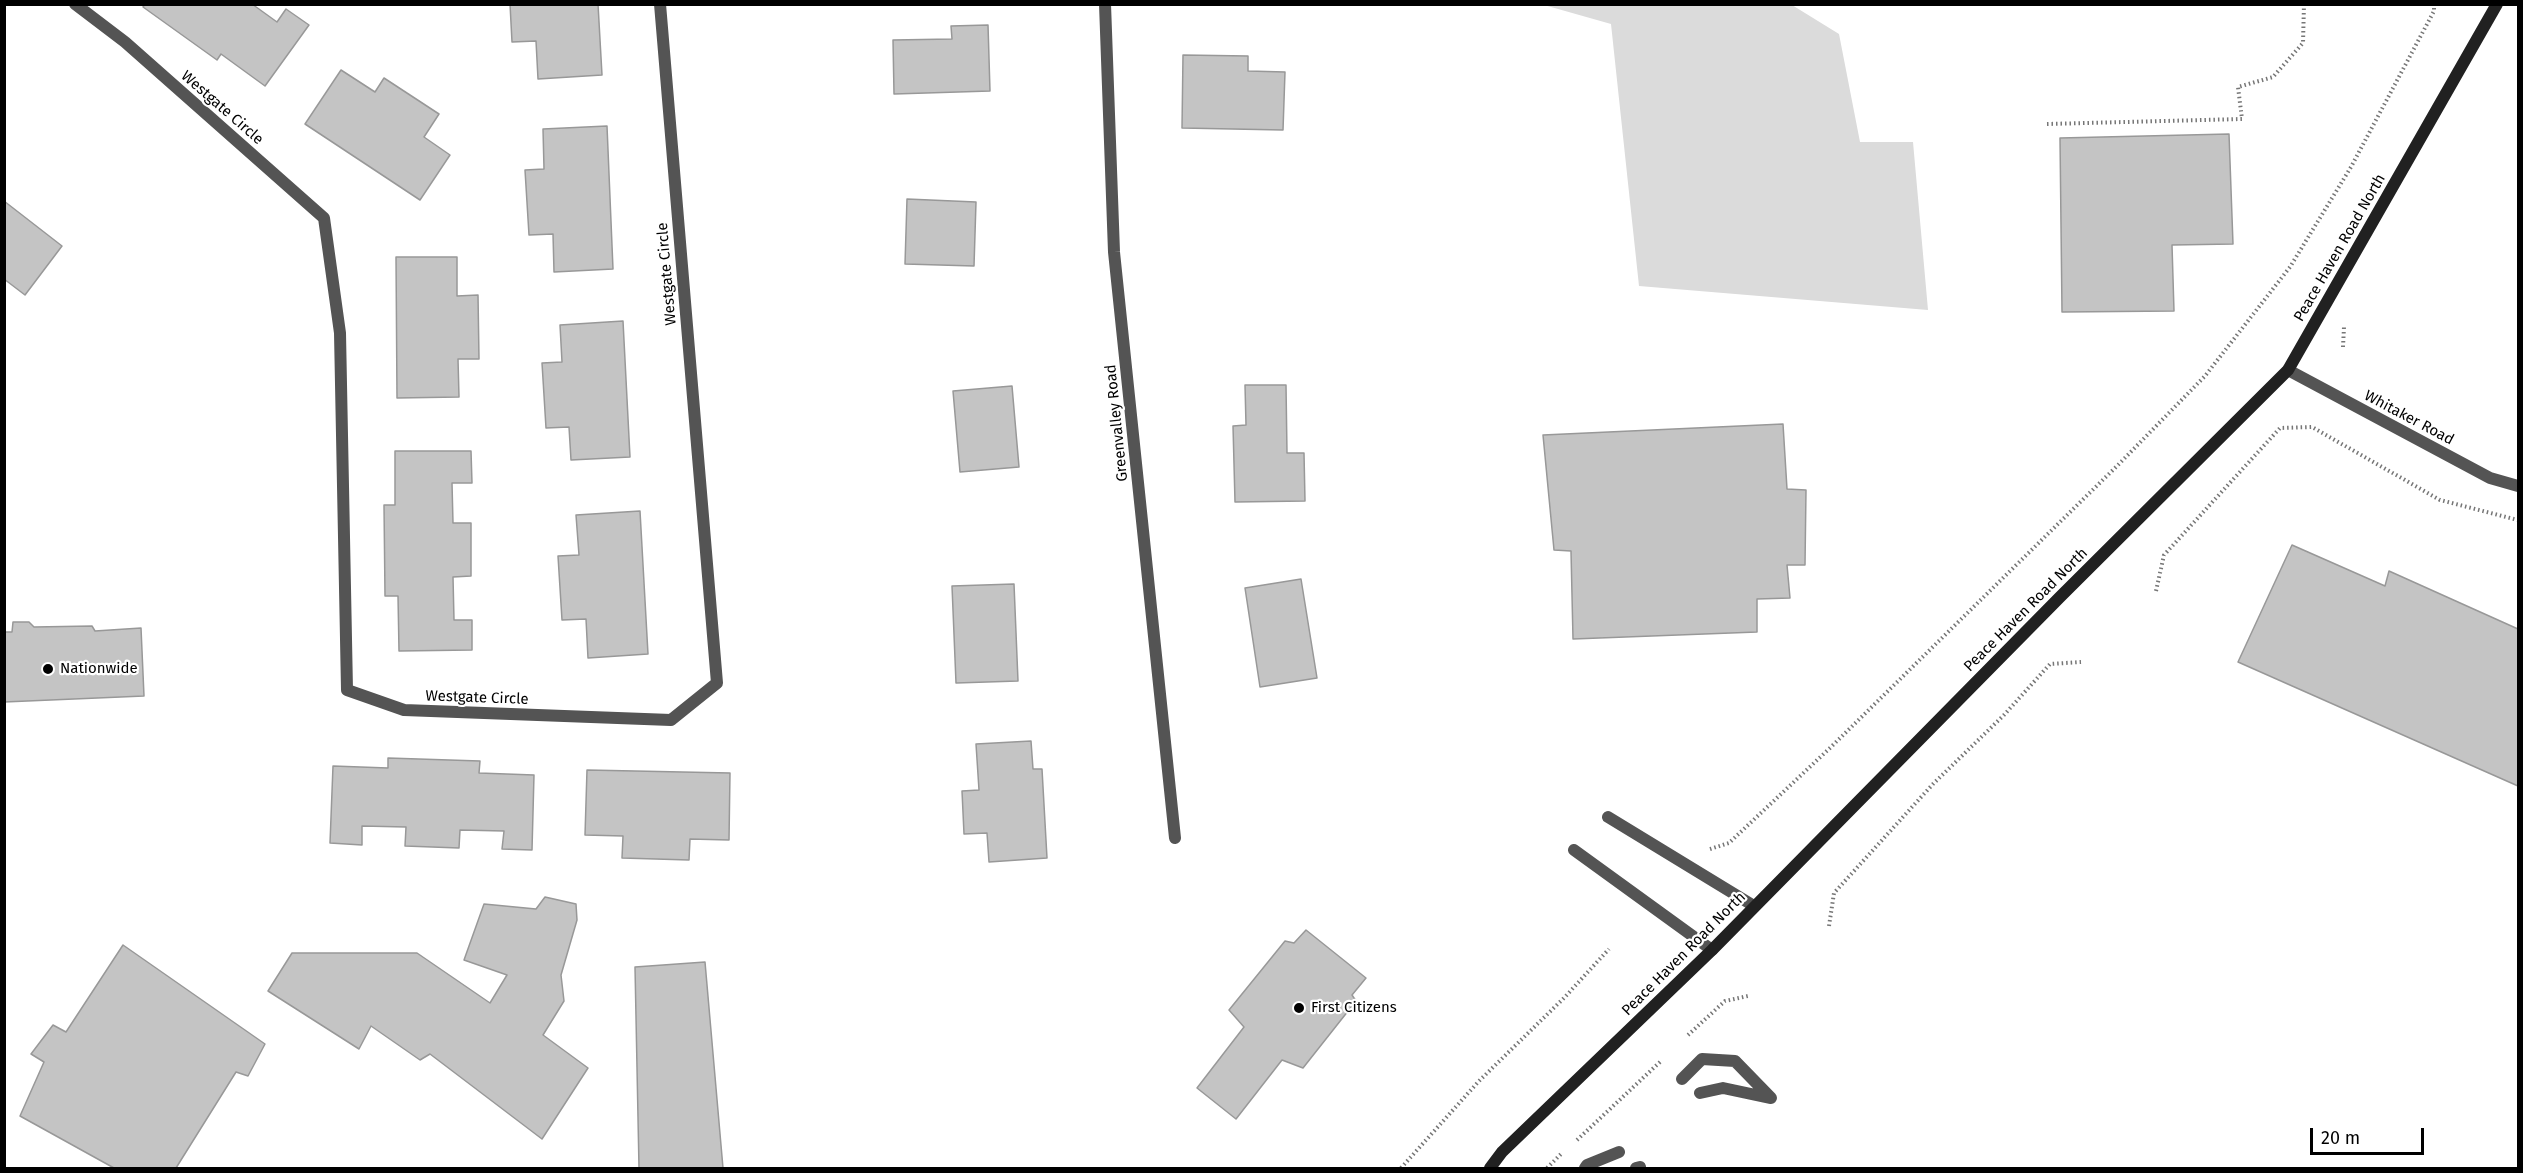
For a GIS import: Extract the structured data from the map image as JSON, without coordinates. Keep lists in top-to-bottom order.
{
  "streets": {
    "main road": ["Peace Haven Road North"],
    "street": ["Westgate Circle", "Whitaker Road", "Greenvalley Road"]
  },
  "crossings": [
    ["Peace Haven Road North", "Whitaker Road"]
  ],
  "places": ["Nationwide", "First Citizens"],
  "scale_bar": "20 m"
}
